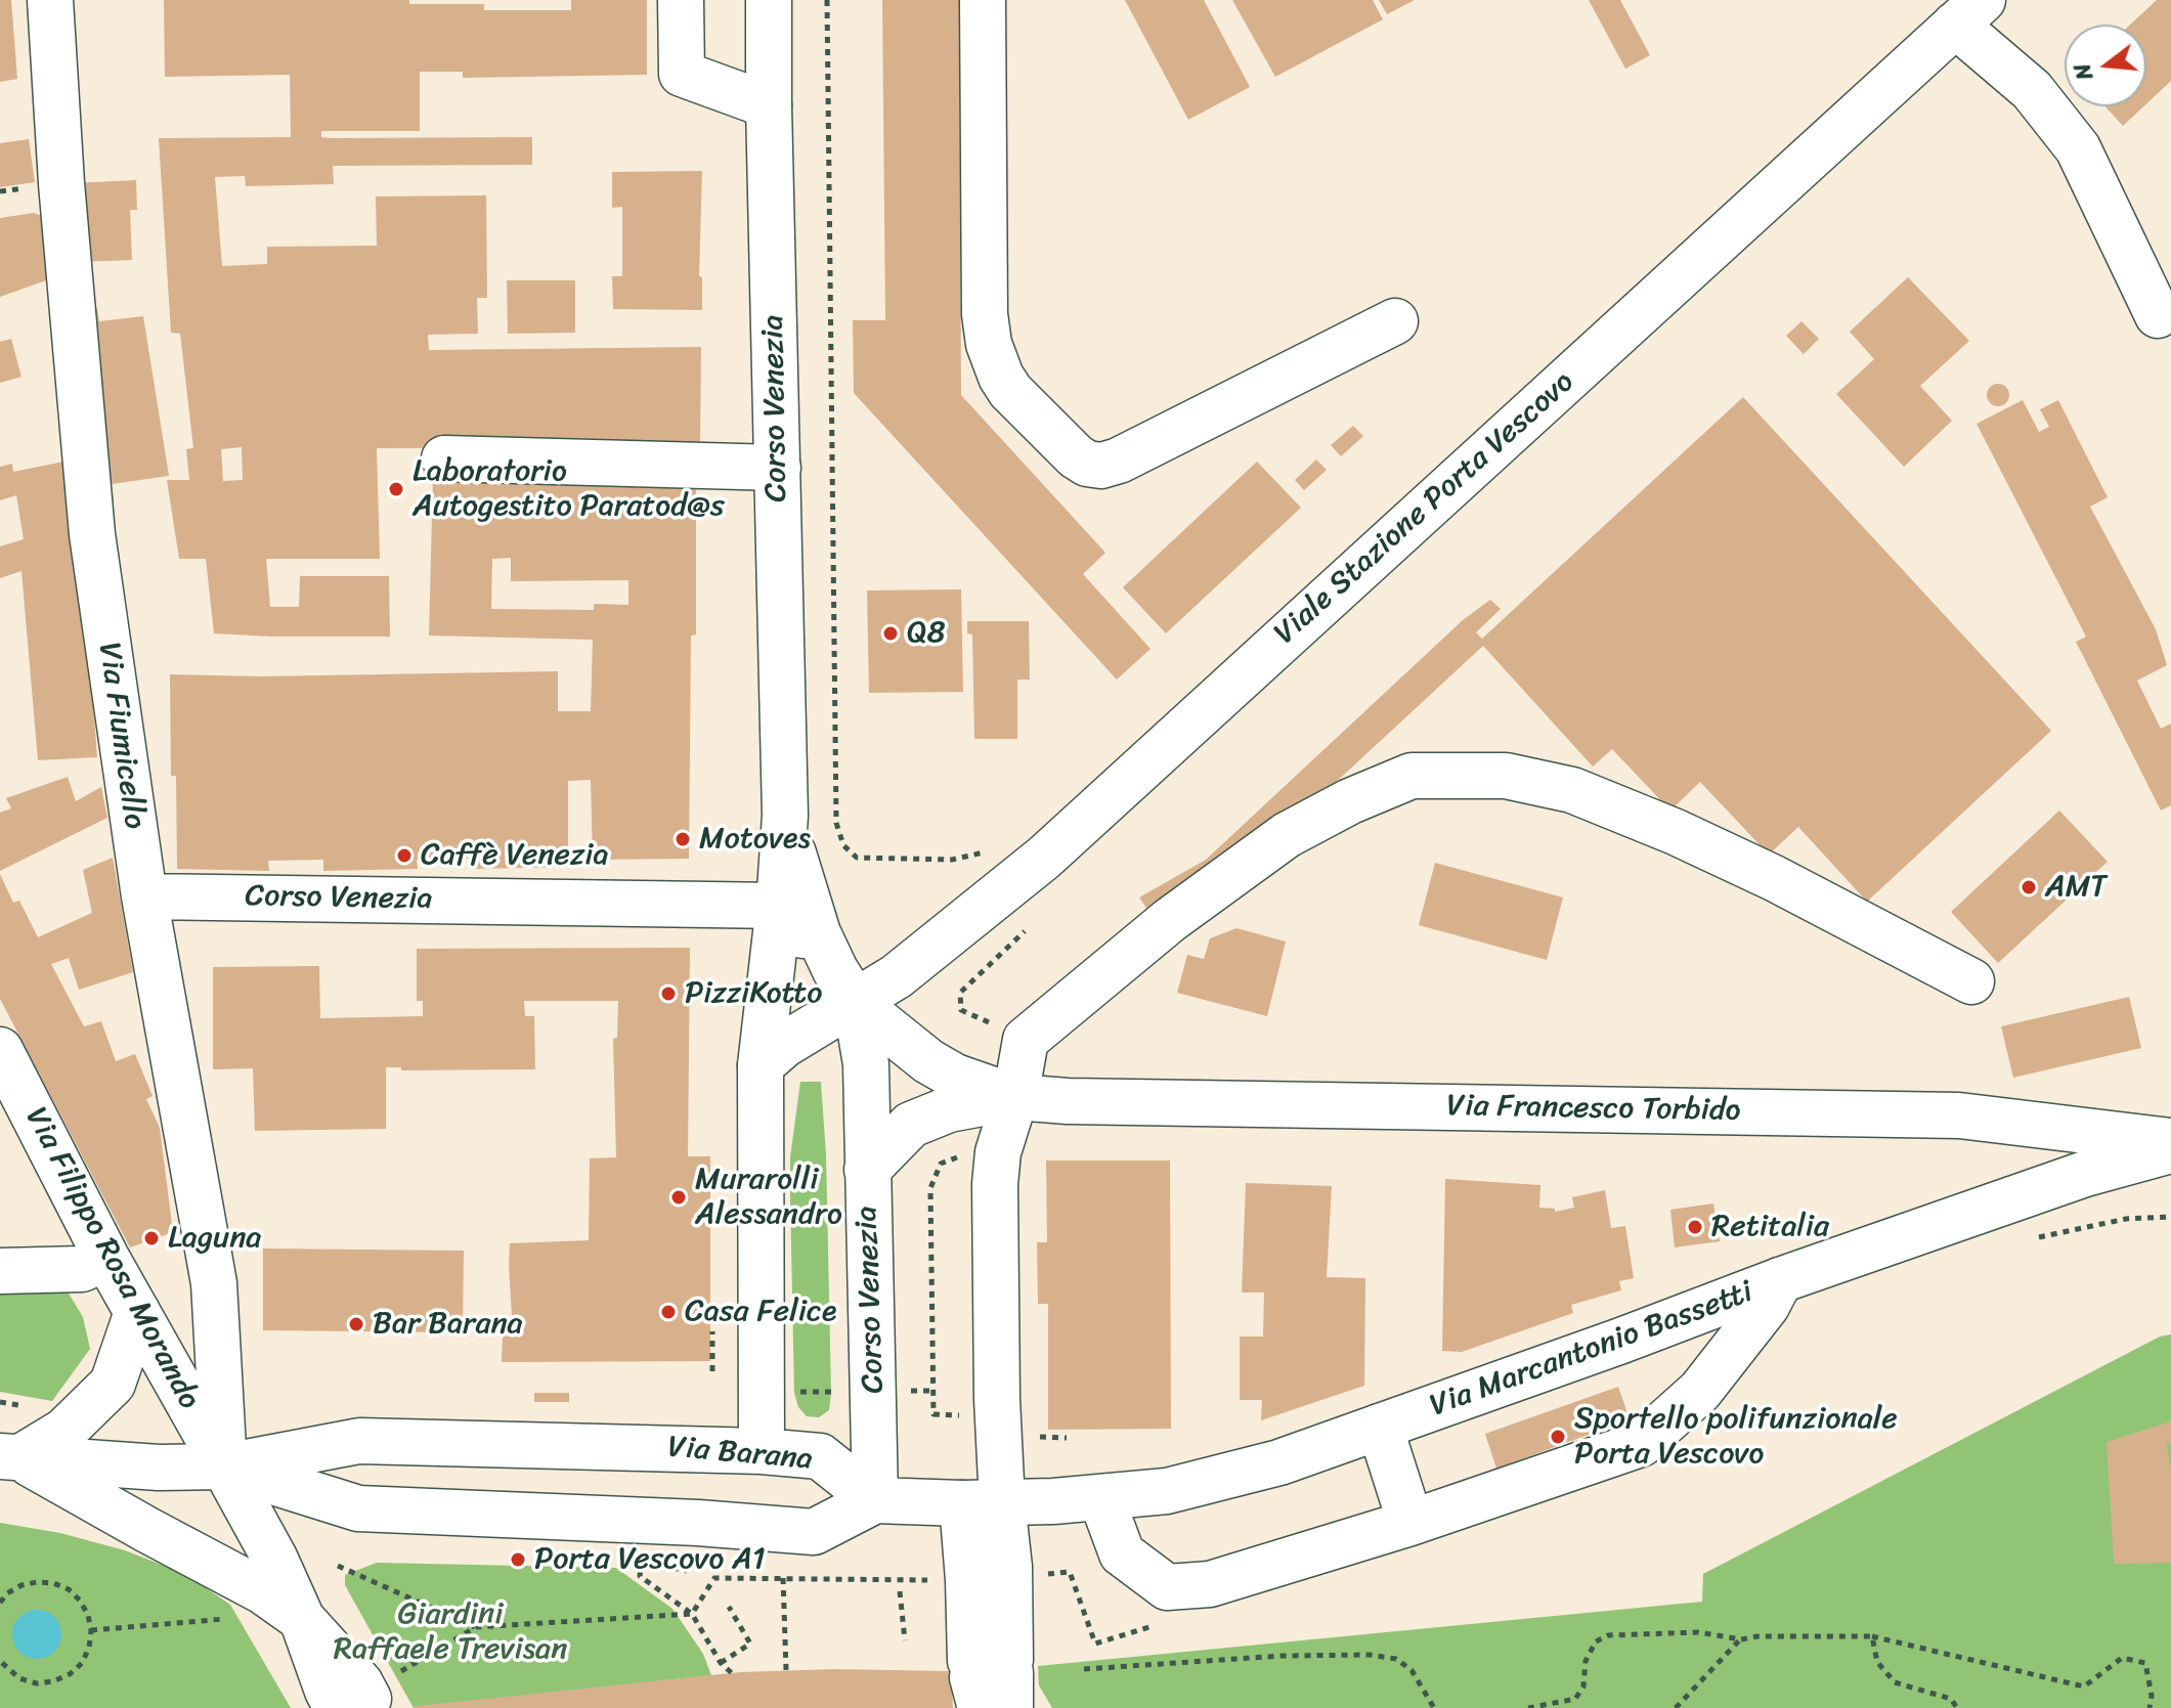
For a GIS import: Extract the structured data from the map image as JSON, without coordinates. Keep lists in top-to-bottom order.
{
  "streets": {
    "main road": [
      "Corso Venezia",
      "Viale Stazione Porta Vescovo",
      "Via Fiumicello",
      "Via Francesco Torbido",
      "Via Filippo Rosa Morando",
      "Via Marcantonio Bassetti",
      "Via Barana"
    ]
  },
  "crossings": [
    ["Corso Venezia", "Viale Stazione Porta Vescovo"],
    ["Corso Venezia", "Via Fiumicello"],
    ["Corso Venezia", "Via Francesco Torbido"],
    ["Corso Venezia", "Via Marcantonio Bassetti"],
    ["Corso Venezia", "Via Barana"],
    ["Viale Stazione Porta Vescovo", "Via Francesco Torbido"],
    ["Via Fiumicello", "Via Filippo Rosa Morando"],
    ["Via Fiumicello", "Via Barana"],
    ["Via Filippo Rosa Morando", "Via Barana"],
    ["Via Marcantonio Bassetti", "Via Barana"]
  ],
  "parks": ["Giardini Raffaele Trevisan"],
  "places": [
    "Laboratorio Autogestito Paratod@s",
    "Q8",
    "Motoves",
    "Caffè Venezia",
    "AMT",
    "PizziKotto",
    "Murarolli Alessandro",
    "Retitalia",
    "Laguna",
    "Casa Felice",
    "Bar Barana",
    "Sportello polifunzionale Porta Vescovo",
    "Porta Vescovo A1"
  ],
  "north": "left"
}
